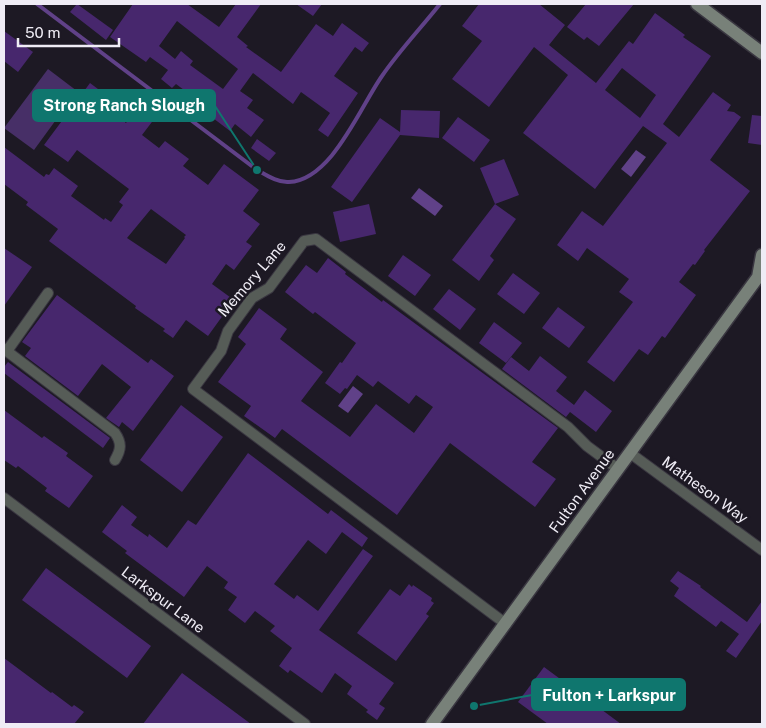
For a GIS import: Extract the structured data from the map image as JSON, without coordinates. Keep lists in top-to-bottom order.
{
  "streets": {
    "main road": ["Fulton Avenue"],
    "street": ["Memory Lane", "Matheson Way", "Larkspur Lane"]
  },
  "crossings": [
    ["Memory Lane", "Fulton Avenue"],
    ["Matheson Way", "Fulton Avenue"]
  ],
  "places": ["Strong Ranch Slough", "Fulton + Larkspur"],
  "scale_bar": "50 m"
}
